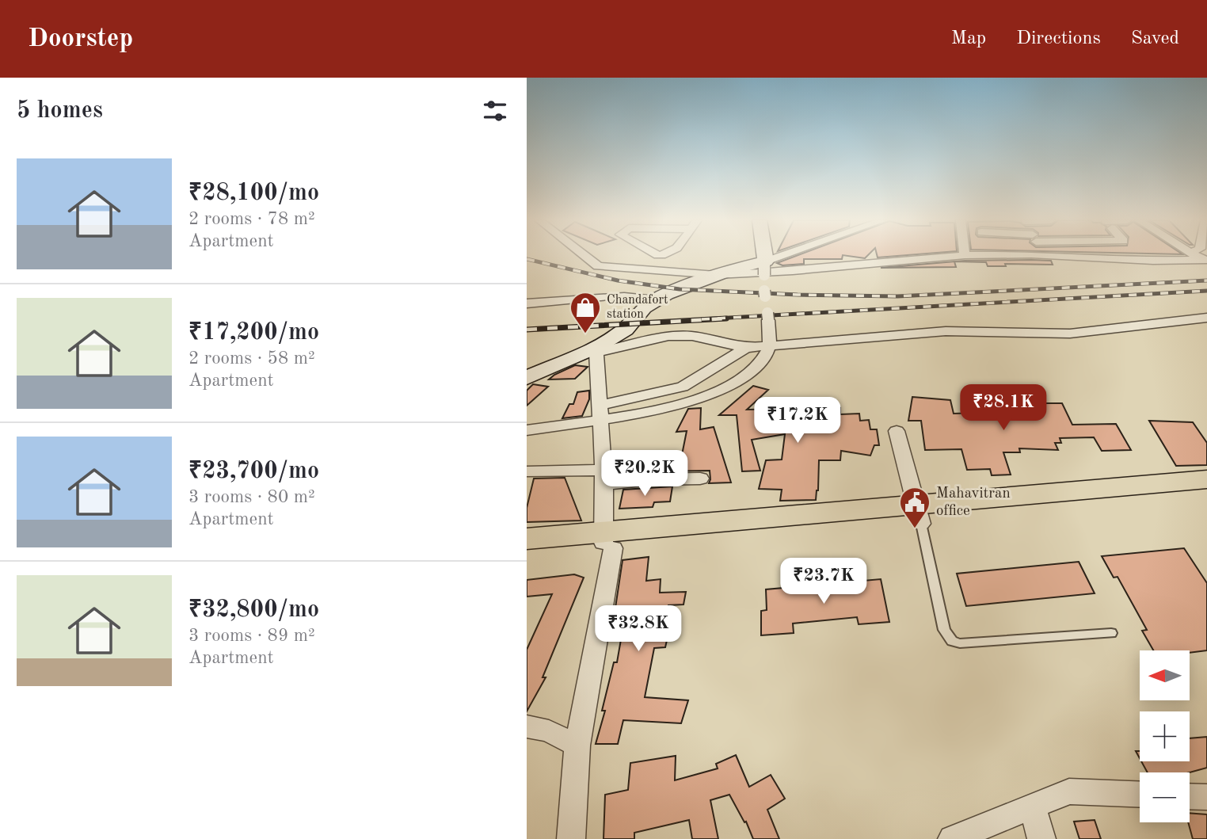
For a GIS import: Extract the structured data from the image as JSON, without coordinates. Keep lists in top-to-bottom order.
{
  "places": {
    "shop": ["Chandafort station"],
    "public building": ["Mahavitran office"]
  },
  "north": "left",
  "page": {
    "header": "Doorstep",
    "nav": ["Map", "Directions", "Saved"],
    "heading": "5 homes",
    "list": [
      {
        "name": "₹28,100/mo",
        "note": "2 rooms · 78 m² · Apartment"
      },
      {
        "name": "₹17,200/mo",
        "note": "2 rooms · 58 m² · Apartment"
      },
      {
        "name": "₹23,700/mo",
        "note": "3 rooms · 80 m² · Apartment"
      },
      {
        "name": "₹32,800/mo",
        "note": "3 rooms · 89 m² · Apartment"
      }
    ],
    "price": [
      "₹28.1K",
      "₹17.2K",
      "₹20.2K",
      "₹23.7K",
      "₹32.8K"
    ],
    "map_buttons": ["+", "−"]
  }
}
